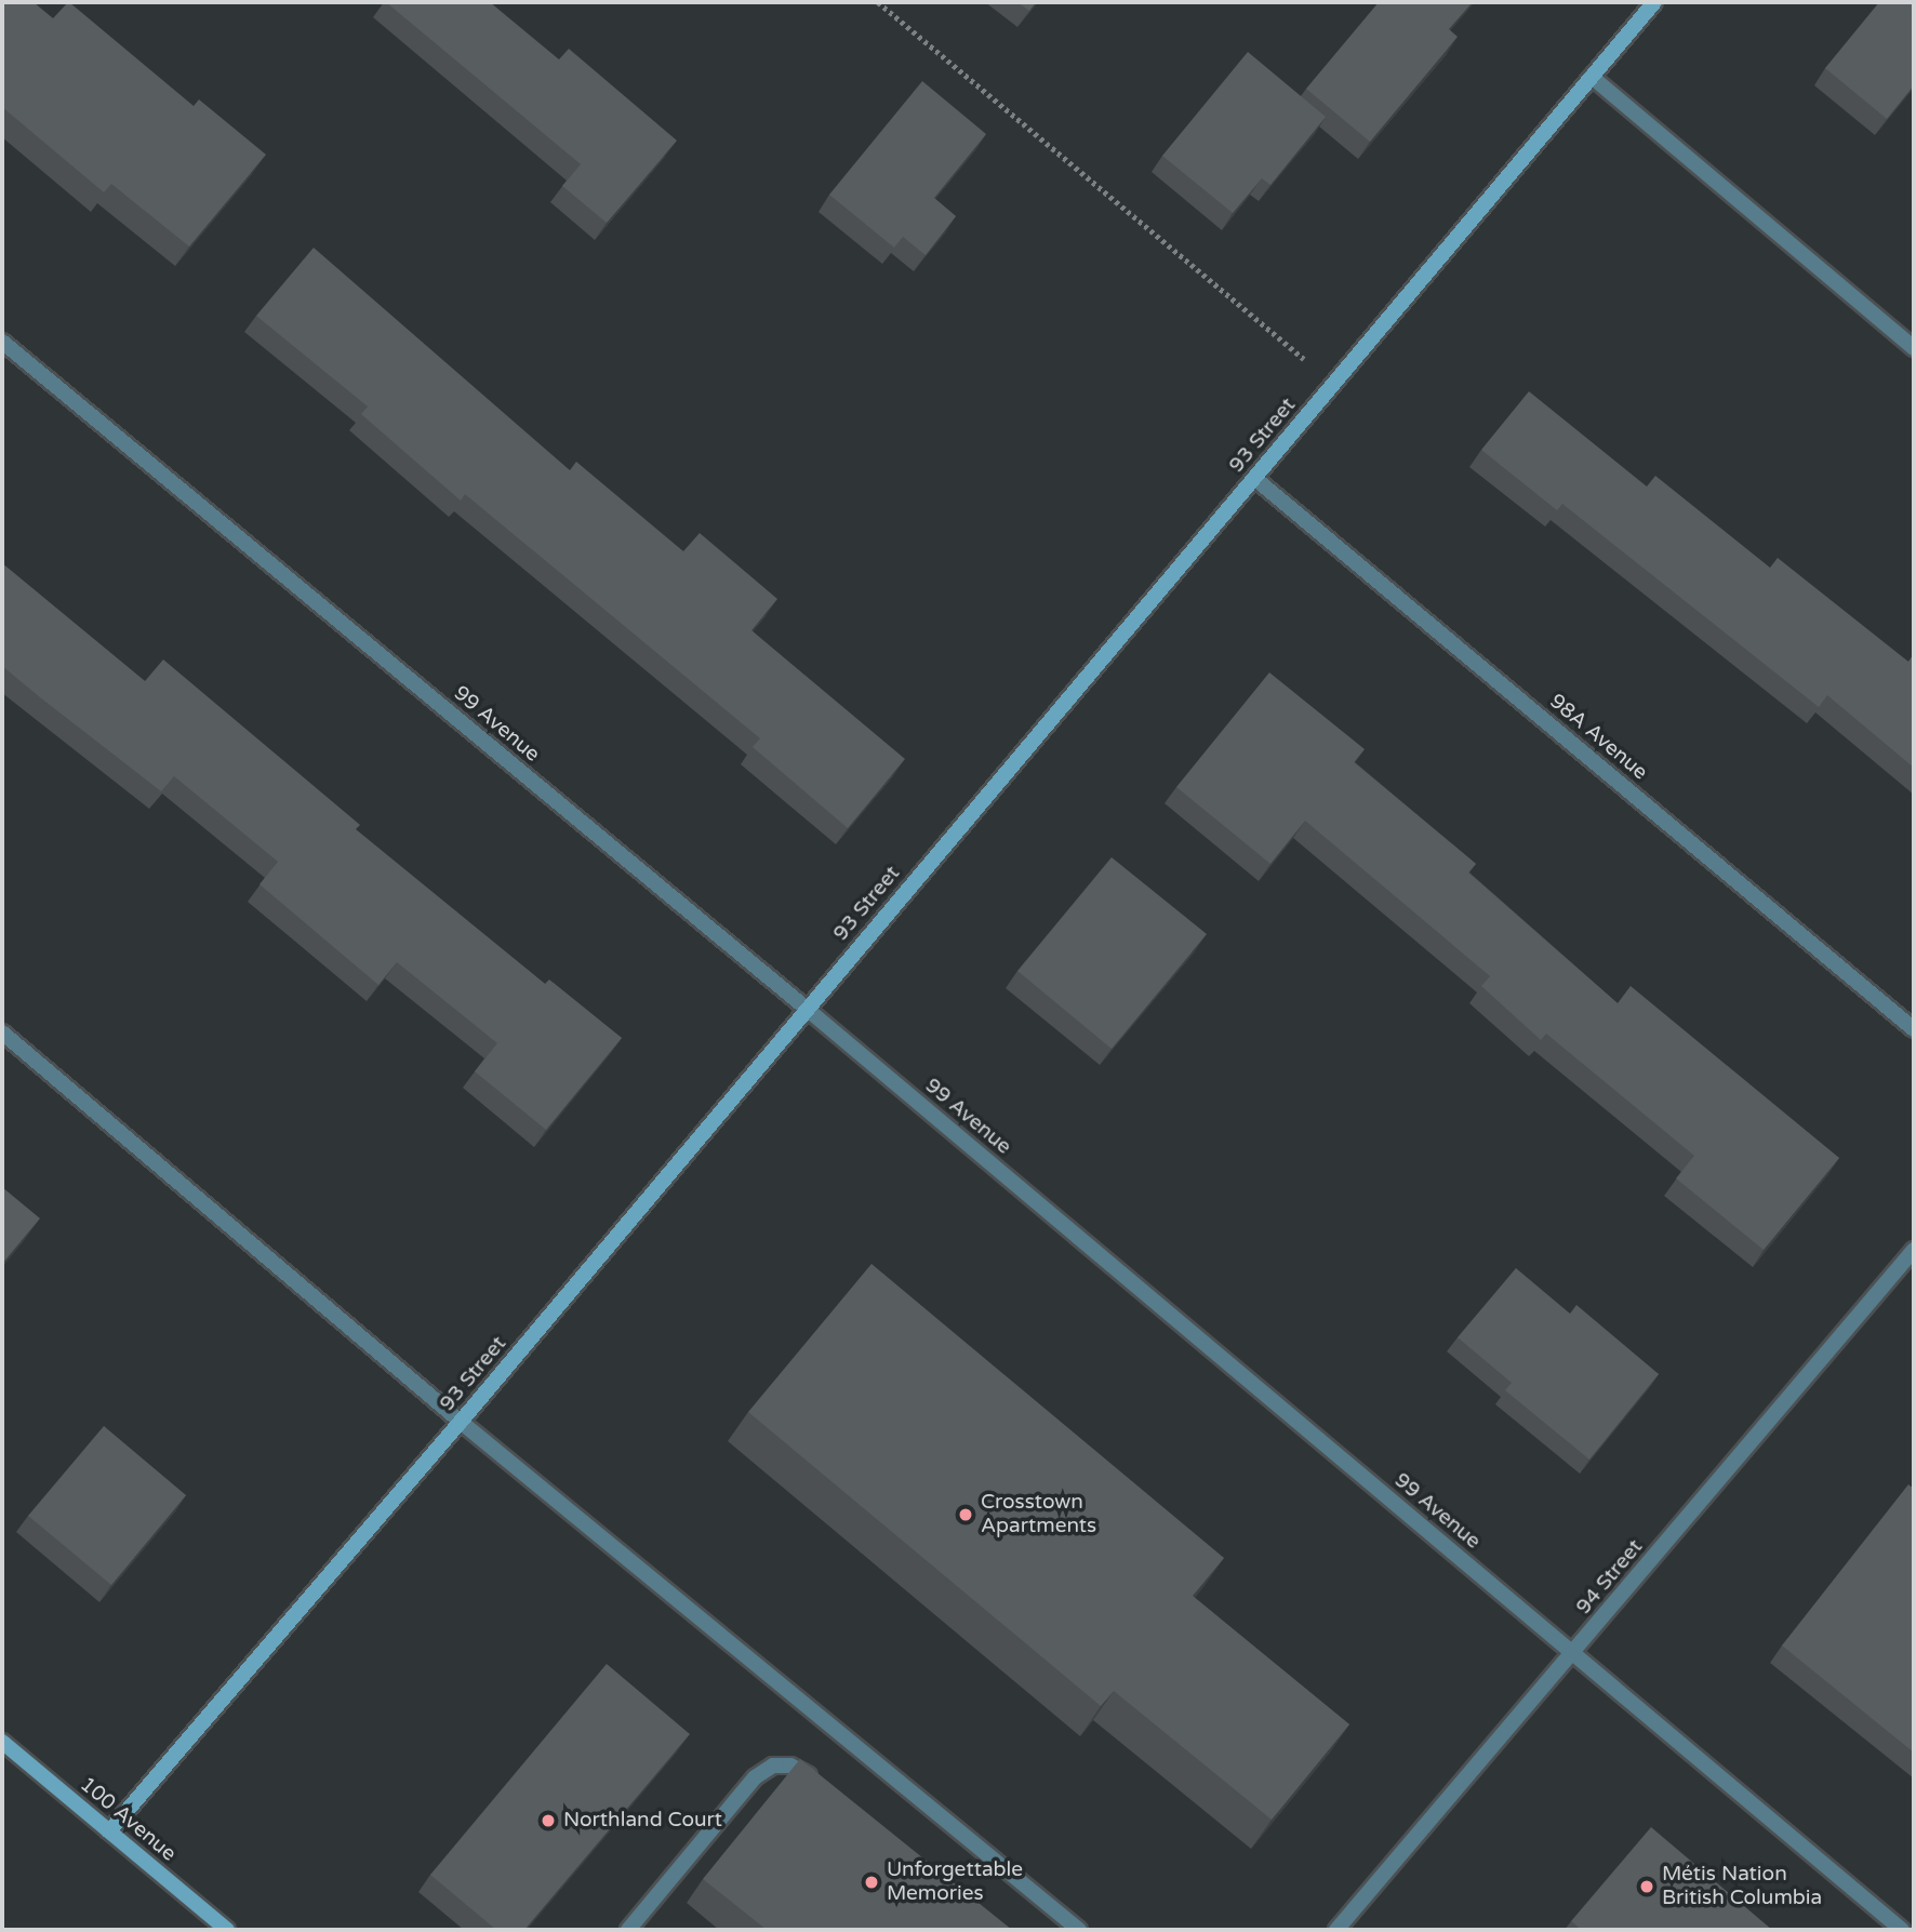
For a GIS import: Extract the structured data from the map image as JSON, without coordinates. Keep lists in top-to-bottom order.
{
  "streets": {
    "street": [
      "93 Street",
      "99 Avenue",
      "98A Avenue",
      "94 Street",
      "100 Avenue"
    ]
  },
  "crossings": [
    ["93 Street", "99 Avenue"],
    ["93 Street", "98A Avenue"],
    ["93 Street", "100 Avenue"],
    ["99 Avenue", "94 Street"]
  ],
  "places": [
    "Crosstown Apartments",
    "Northland Court",
    "Unforgettable Memories",
    "Métis Nation British Columbia"
  ]
}
